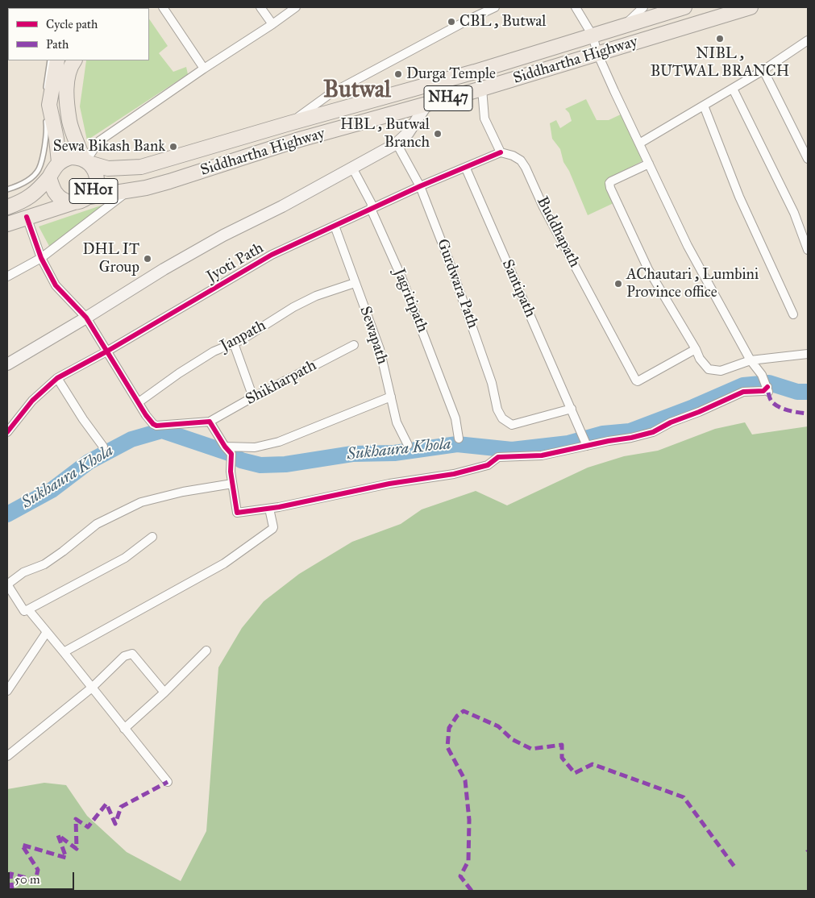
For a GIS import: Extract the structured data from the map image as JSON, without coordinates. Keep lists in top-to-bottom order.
{
  "streets": {
    "highway": ["Siddhartha Highway", "NH47", "NH01"],
    "street": [
      "Buddhapath",
      "Jyoti Path",
      "Gurdwara Path",
      "Santipath",
      "Jagritipath",
      "Sewapath",
      "Janpath",
      "Shikharpath"
    ]
  },
  "crossings": [
    ["Siddhartha Highway", "NH47"],
    ["Siddhartha Highway", "NH01"],
    ["NH47", "NH01"],
    ["Buddhapath", "Jyoti Path"],
    ["Jyoti Path", "Gurdwara Path"],
    ["Jyoti Path", "Santipath"],
    ["Jyoti Path", "Jagritipath"],
    ["Jyoti Path", "Sewapath"],
    ["Gurdwara Path", "Santipath"],
    ["Sewapath", "Janpath"]
  ],
  "districts": ["Butwal"],
  "water": ["Sukhaura Khola"],
  "places": [
    "CBL , Butwal",
    "NIBL , BUTWAL BRANCH",
    "Durga Temple",
    "HBL , Butwal Branch",
    "Sewa Bikash Bank",
    "DHL IT Group",
    "AChautari , Lumbini Province office"
  ],
  "legend": ["Cycle path", "Path"],
  "scale_bar": "50 m"
}
